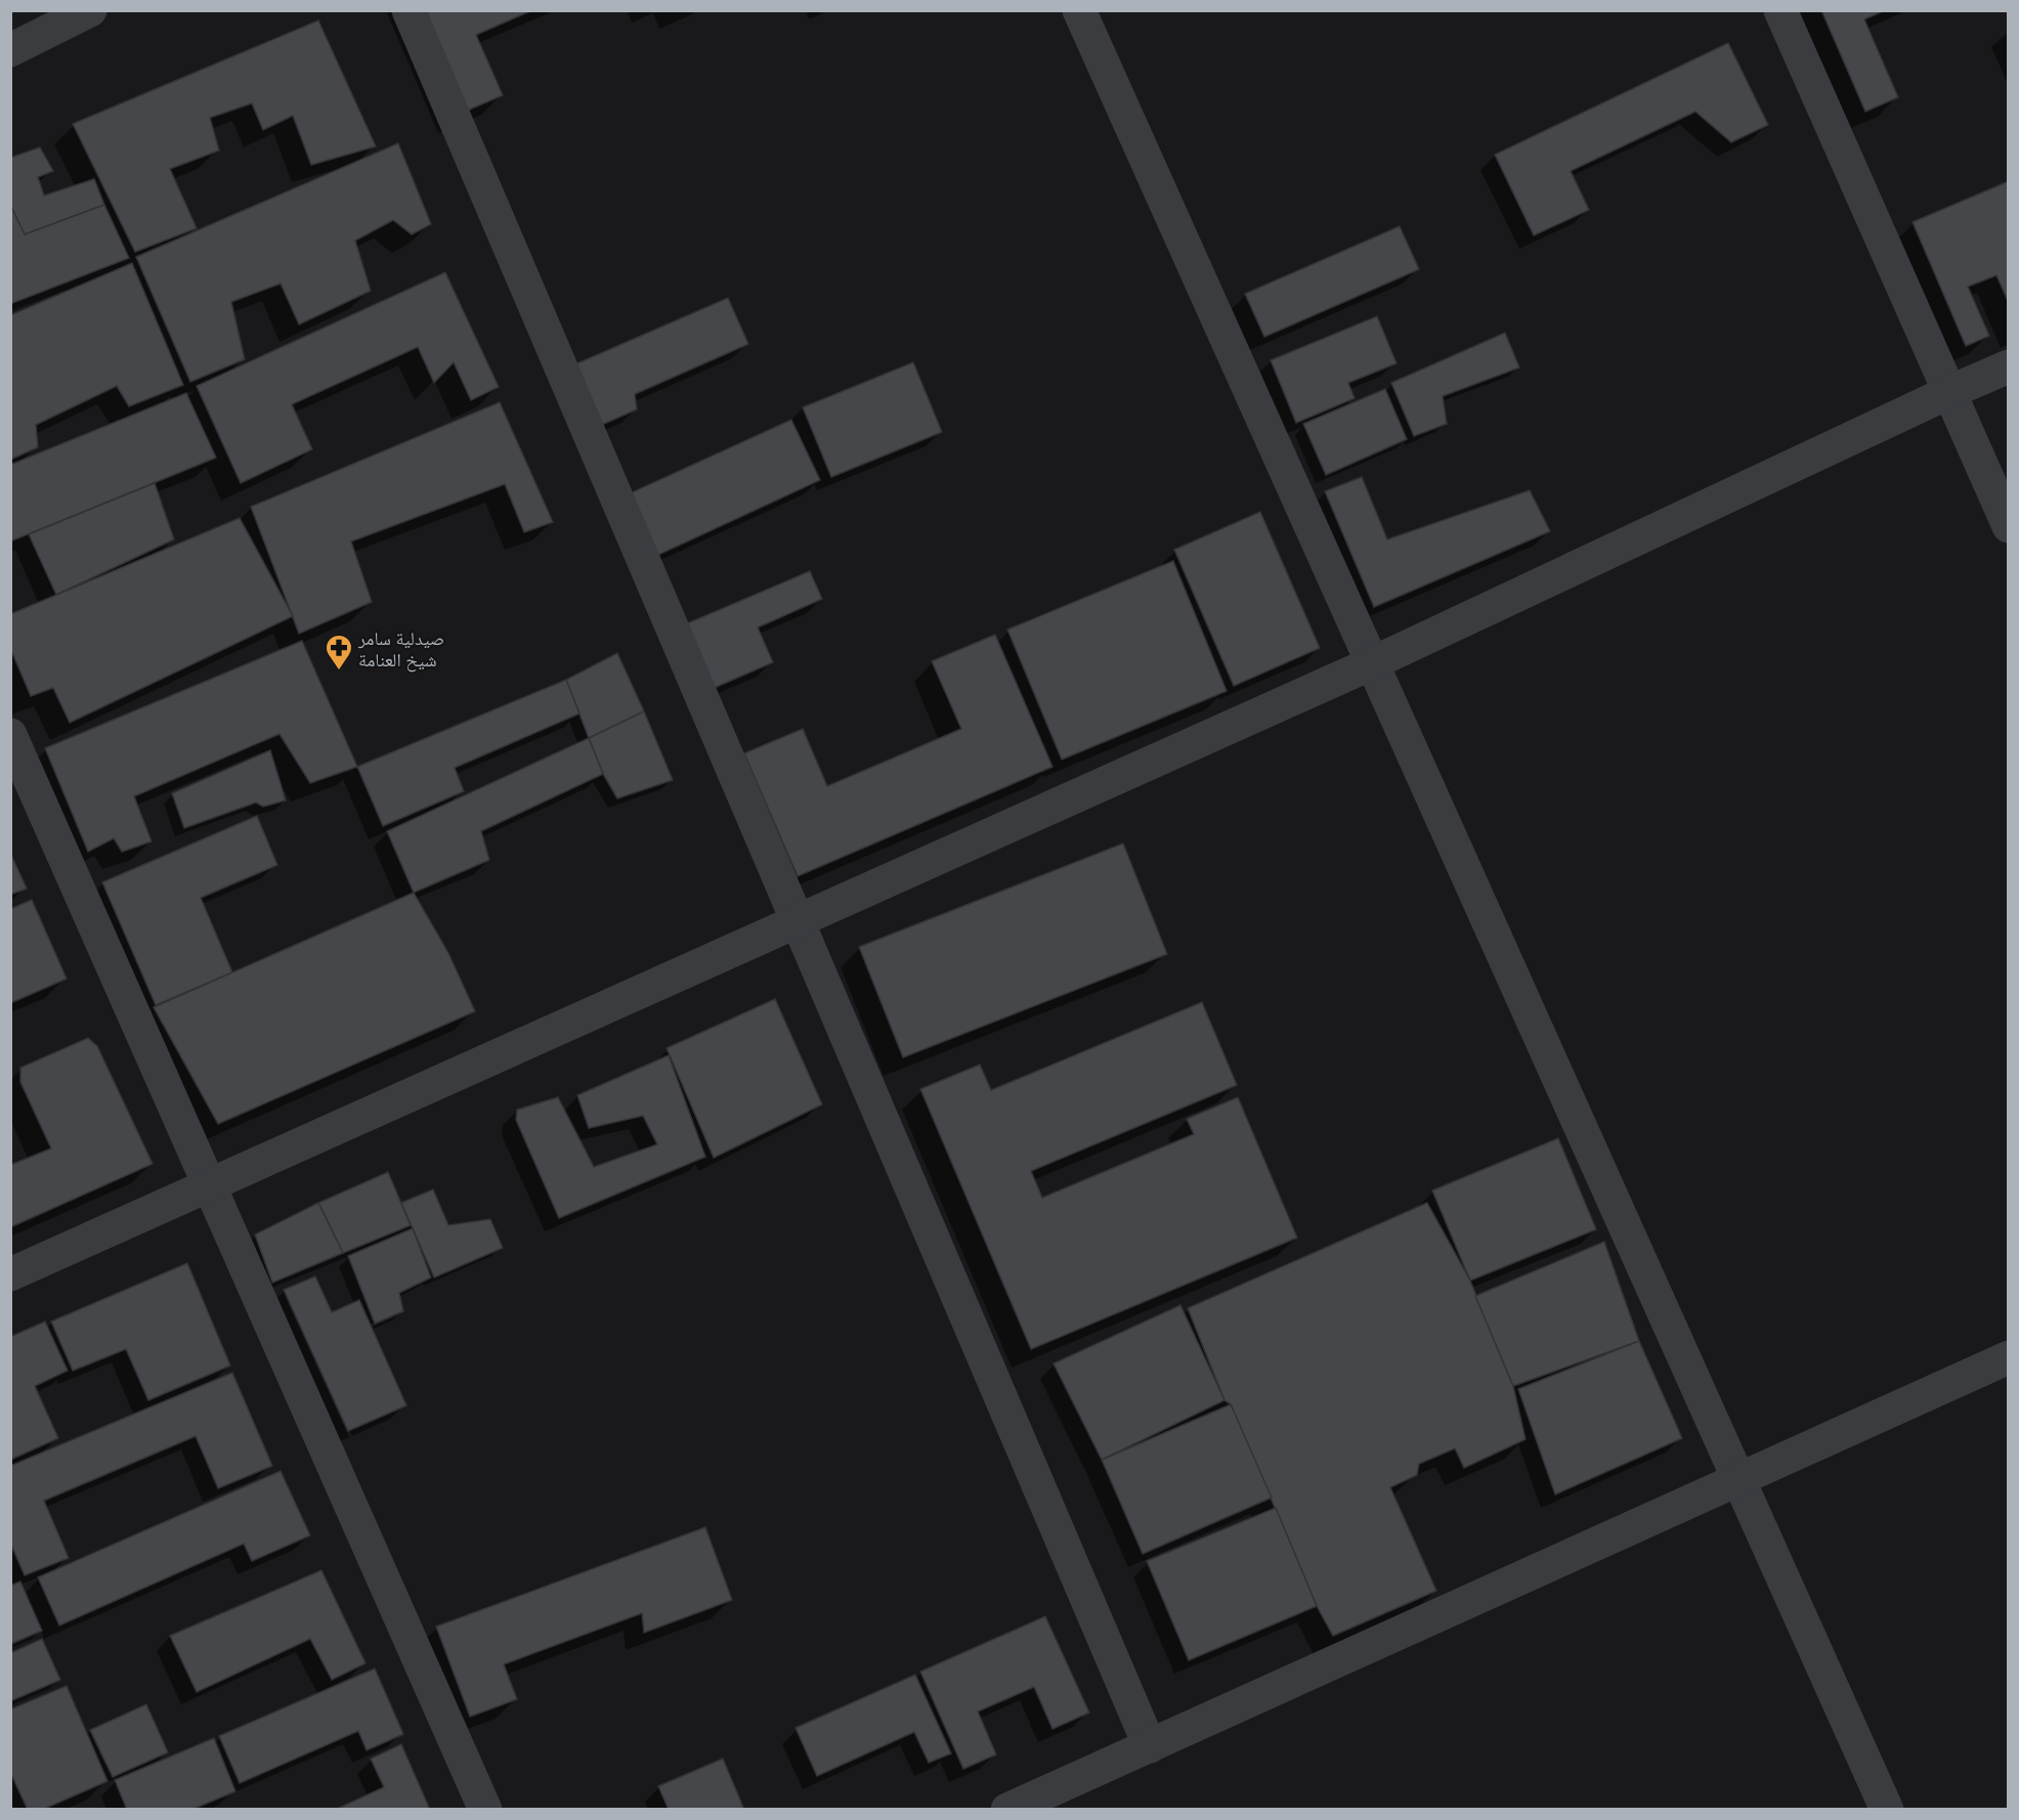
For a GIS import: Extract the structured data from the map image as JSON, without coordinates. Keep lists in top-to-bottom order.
{
  "places": {
    "pharmacy": ["صيدلية سامر شيخ العنامة"]
  }
}
